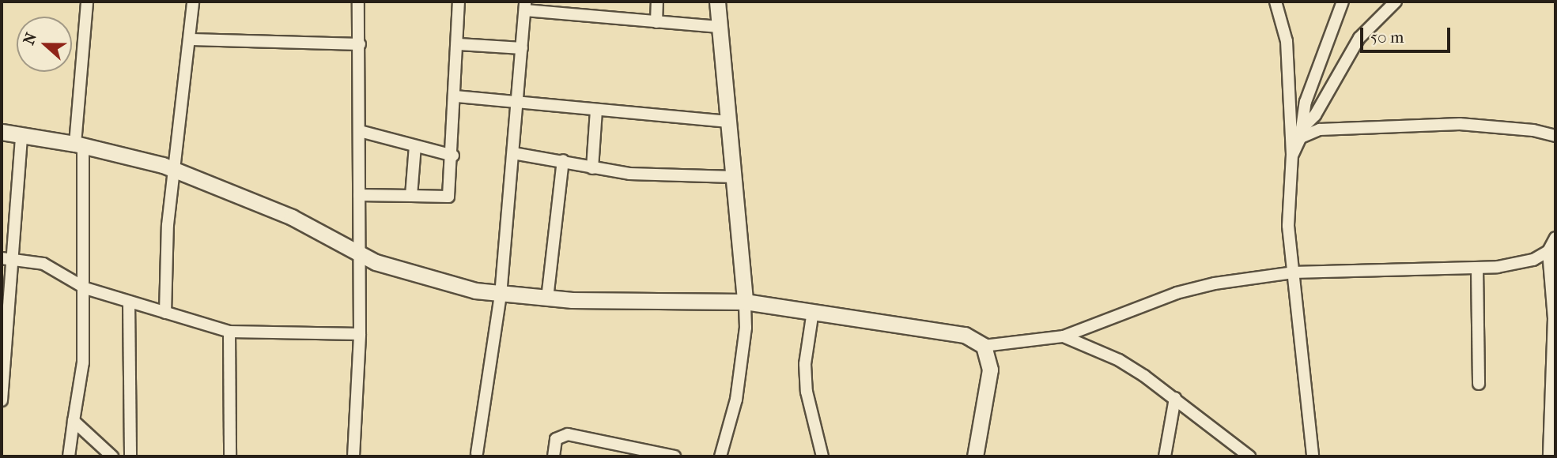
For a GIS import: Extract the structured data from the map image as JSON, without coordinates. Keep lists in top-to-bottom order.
{
  "scale_bar": "50 m",
  "north": "left"
}
